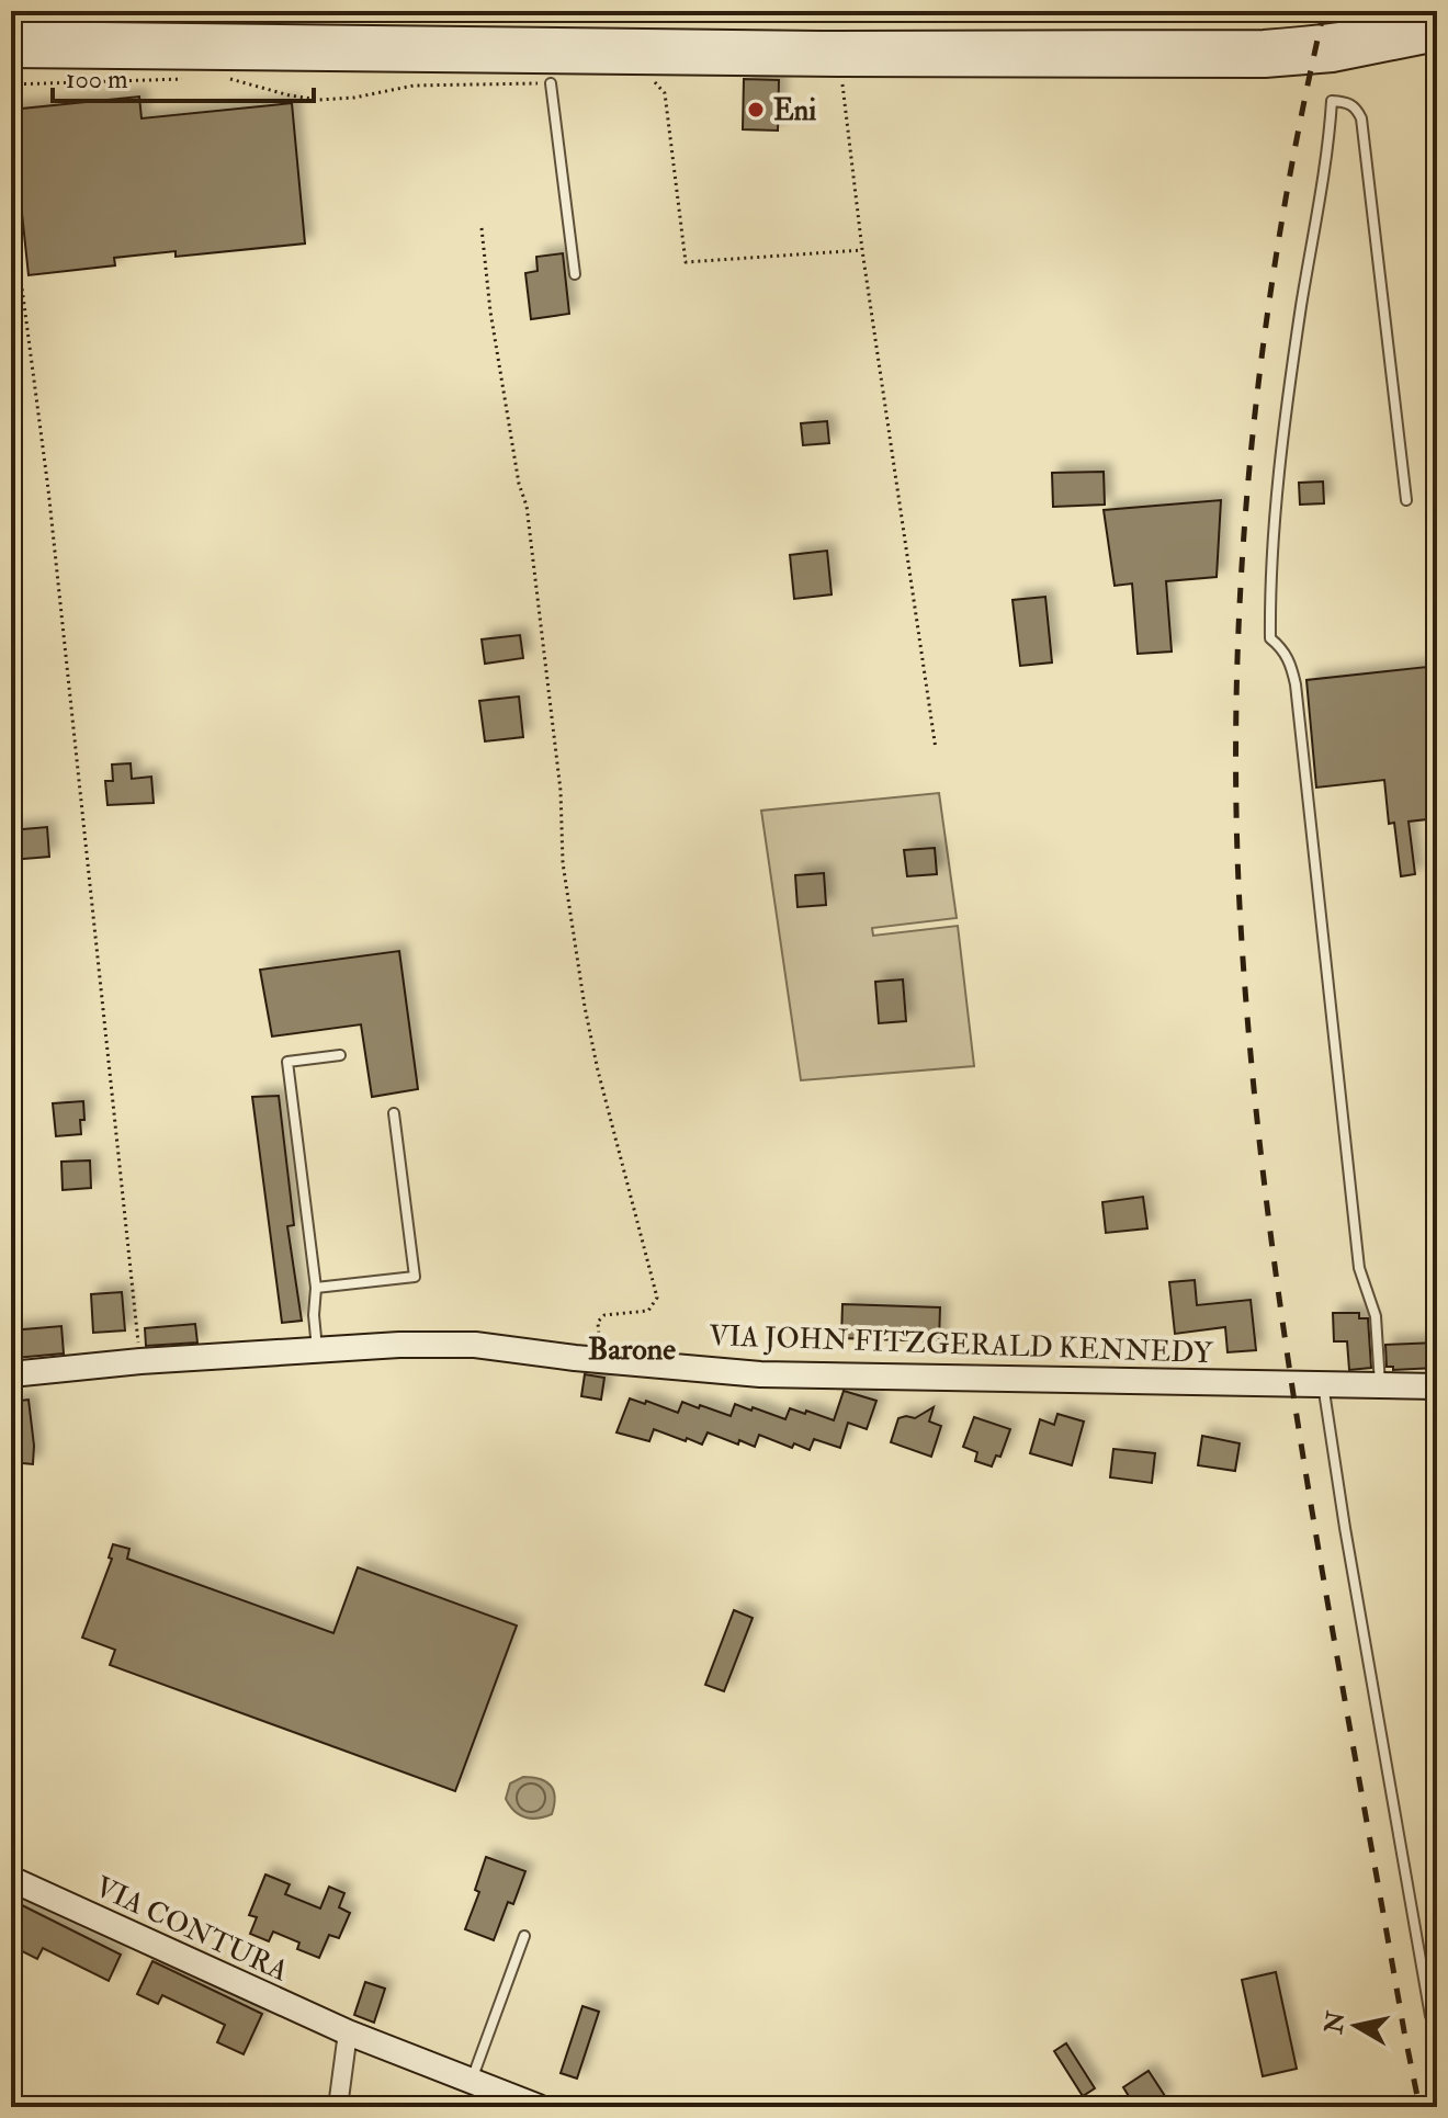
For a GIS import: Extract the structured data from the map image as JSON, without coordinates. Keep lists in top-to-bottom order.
{
  "streets": {
    "main road": ["VIA JOHN FITZGERALD KENNEDY", "VIA CONTURA"]
  },
  "districts": ["Barone"],
  "places": ["Eni"],
  "scale_bar": "100 m",
  "north": "left"
}
